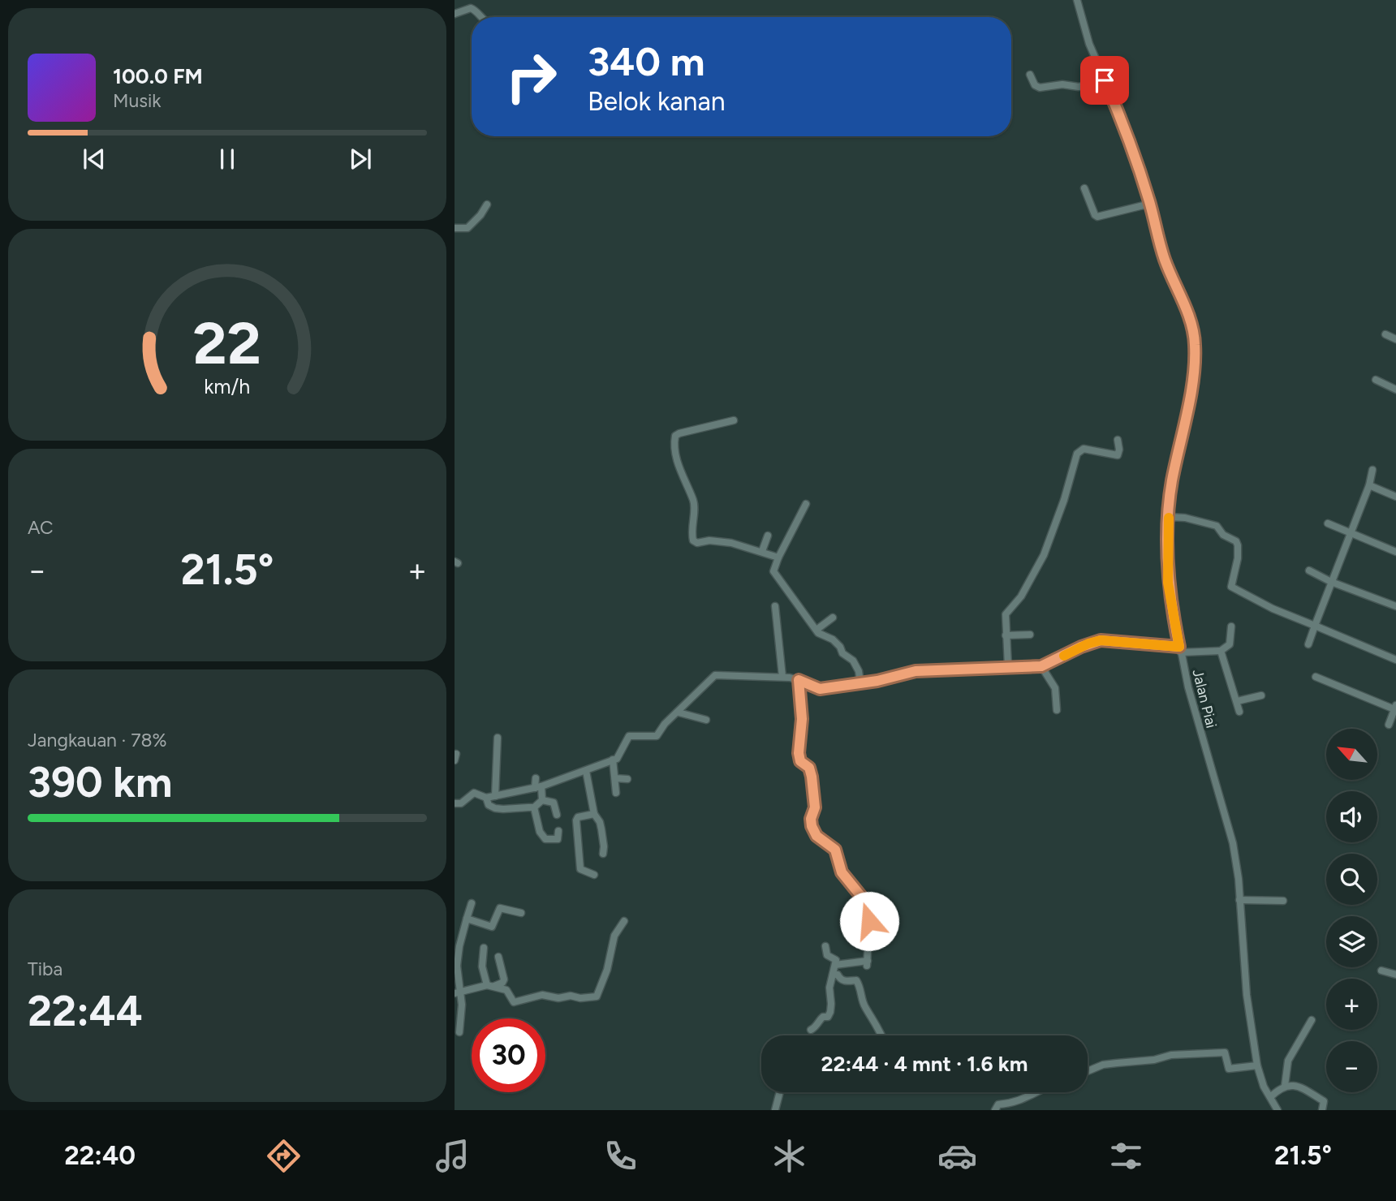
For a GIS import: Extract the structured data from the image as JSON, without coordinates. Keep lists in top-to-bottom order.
{
  "streets": {
    "street": ["Jalan Piai"]
  },
  "north": "top left",
  "page": {
    "turn": ["340 m", "Belok kanan"],
    "song": ["100.0 FM", "Musik"],
    "tile": [
      "AC",
      ["Jangkauan · 78%", "390 km"],
      ["Tiba", "22:44"]
    ],
    "heat": ["−", "21.5°", "+"],
    "map_buttons": ["+", "−"],
    "limit": "30",
    "trip": "22:44 · 4 mnt · 1.6 km",
    "tabs": ["22:40", "21.5°"],
    "gauge": ["22", "km/h"]
  }
}
